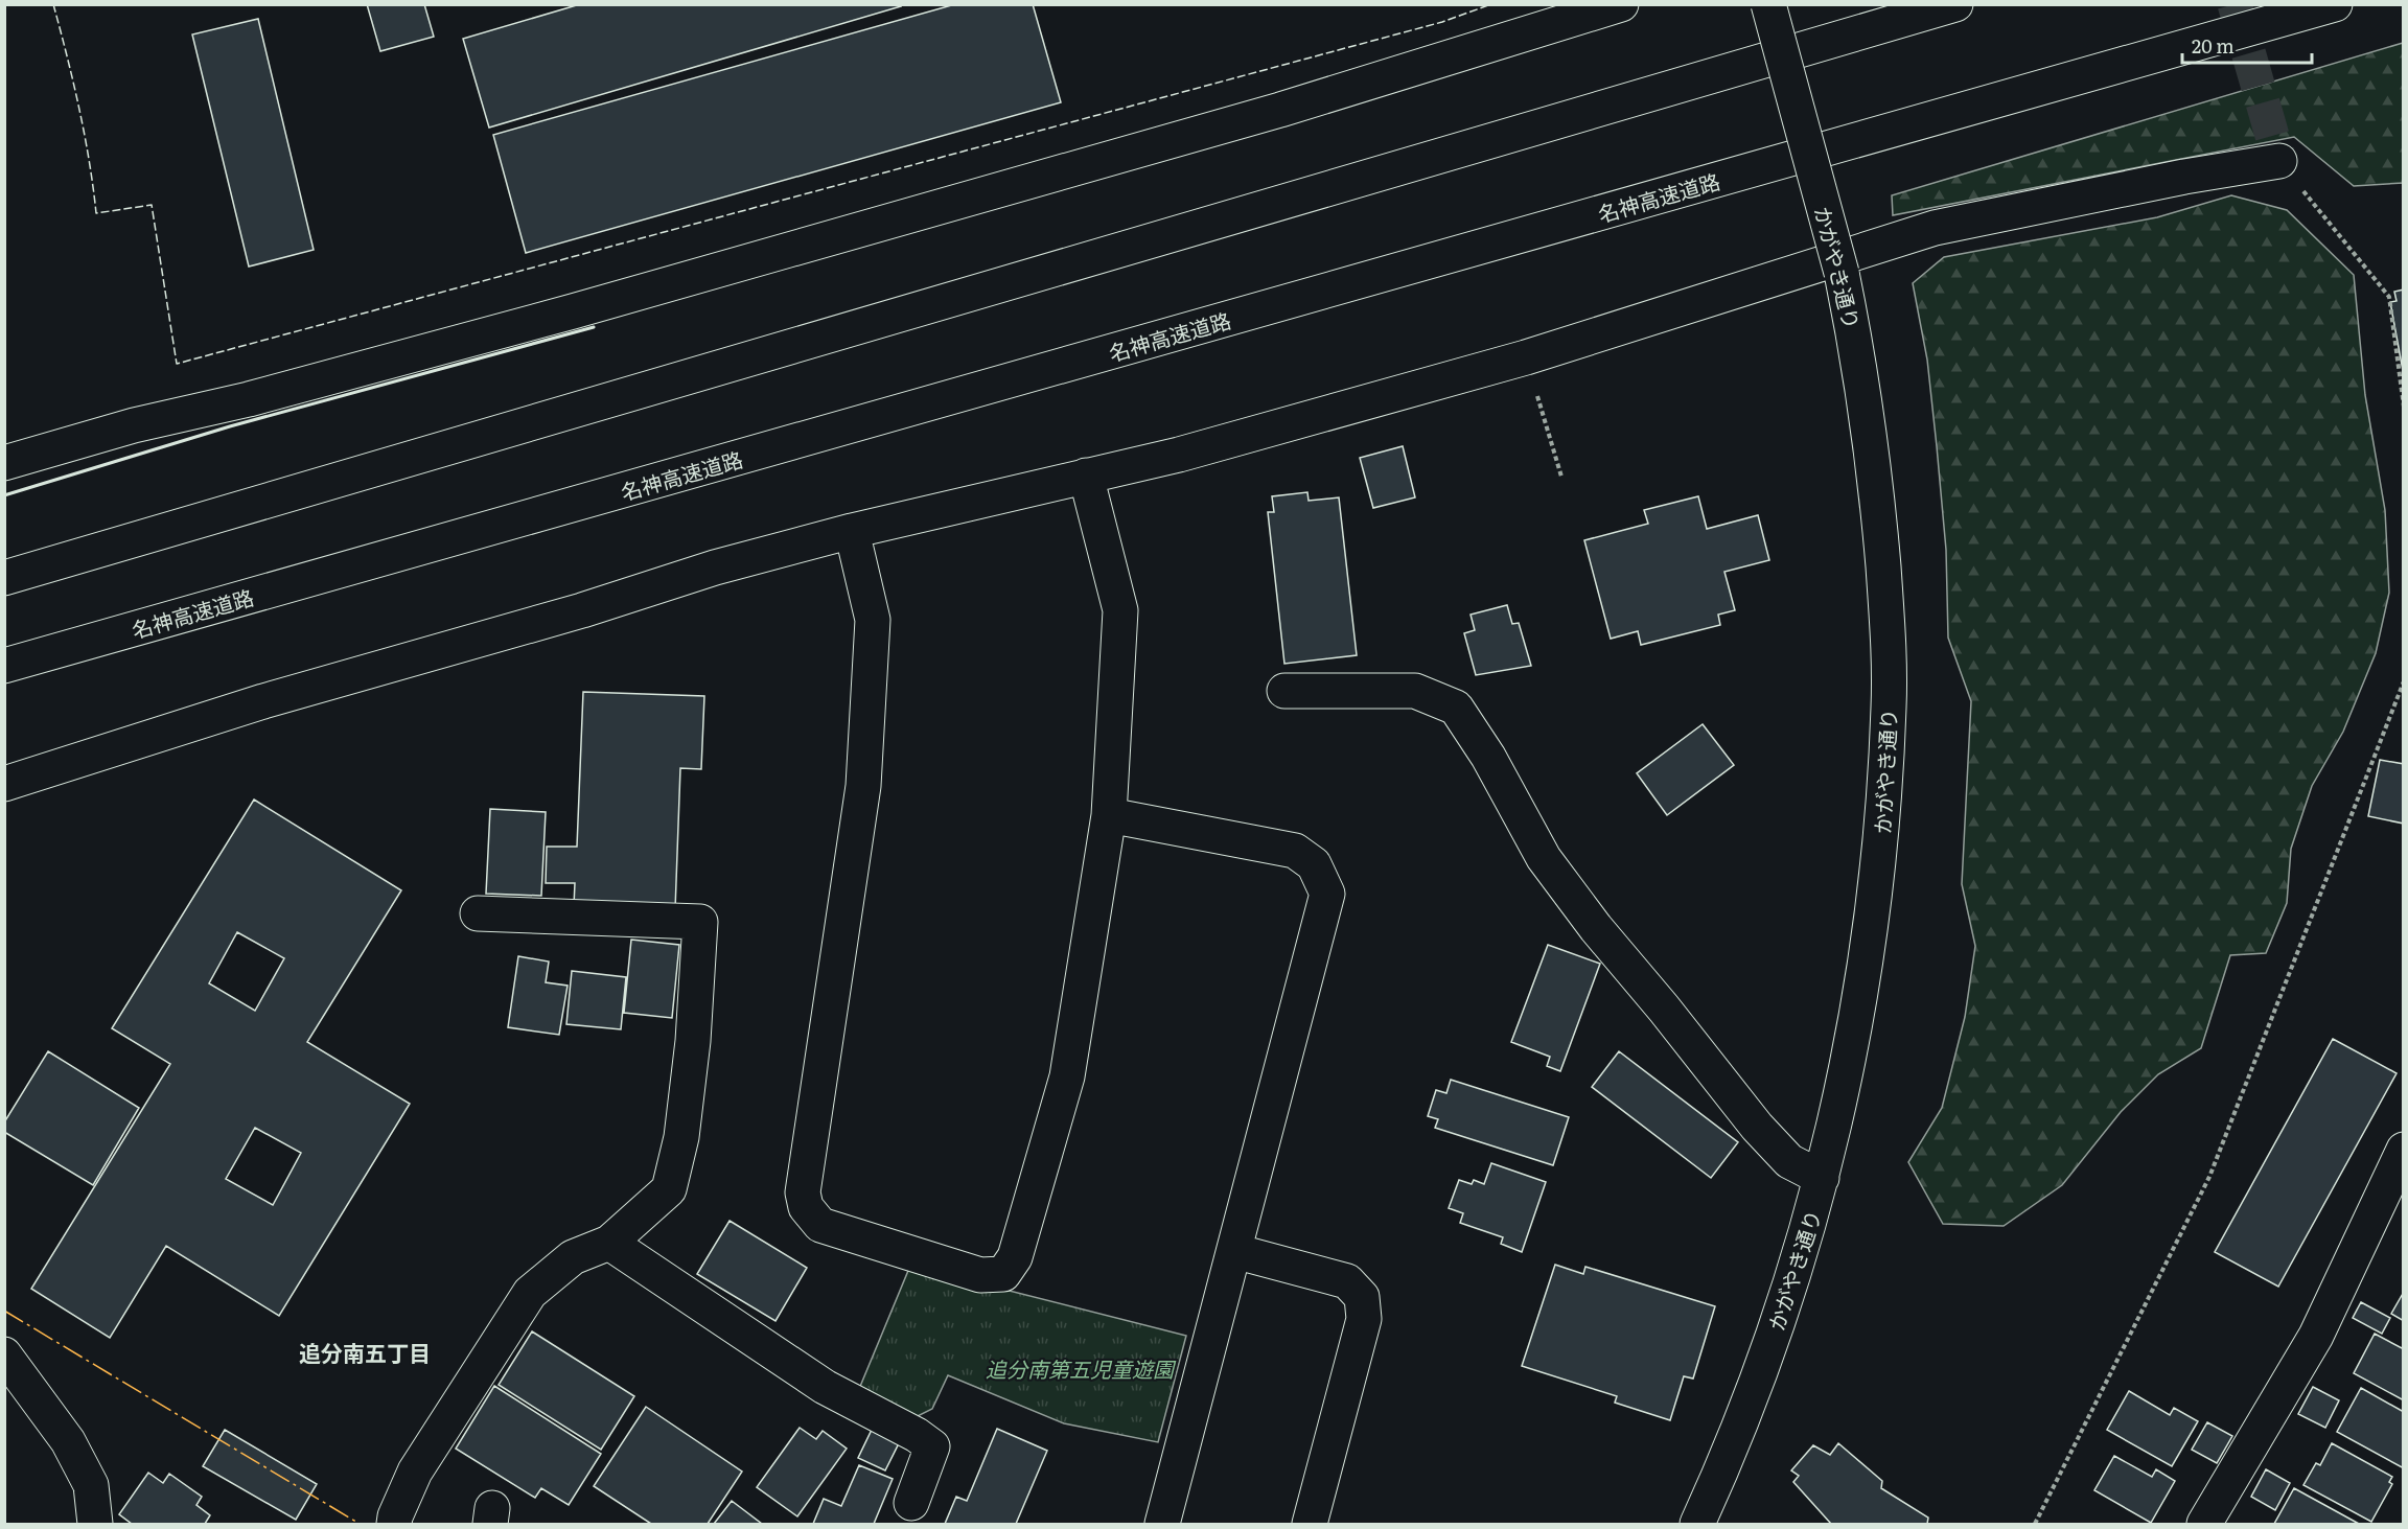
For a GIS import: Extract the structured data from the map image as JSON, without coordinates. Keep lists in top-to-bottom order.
{
  "streets": {
    "main road": ["名神高速道路", "かがやき通り"]
  },
  "districts": ["追分南五丁目"],
  "parks": ["追分南第五児童遊園"],
  "scale_bar": "20 m"
}
